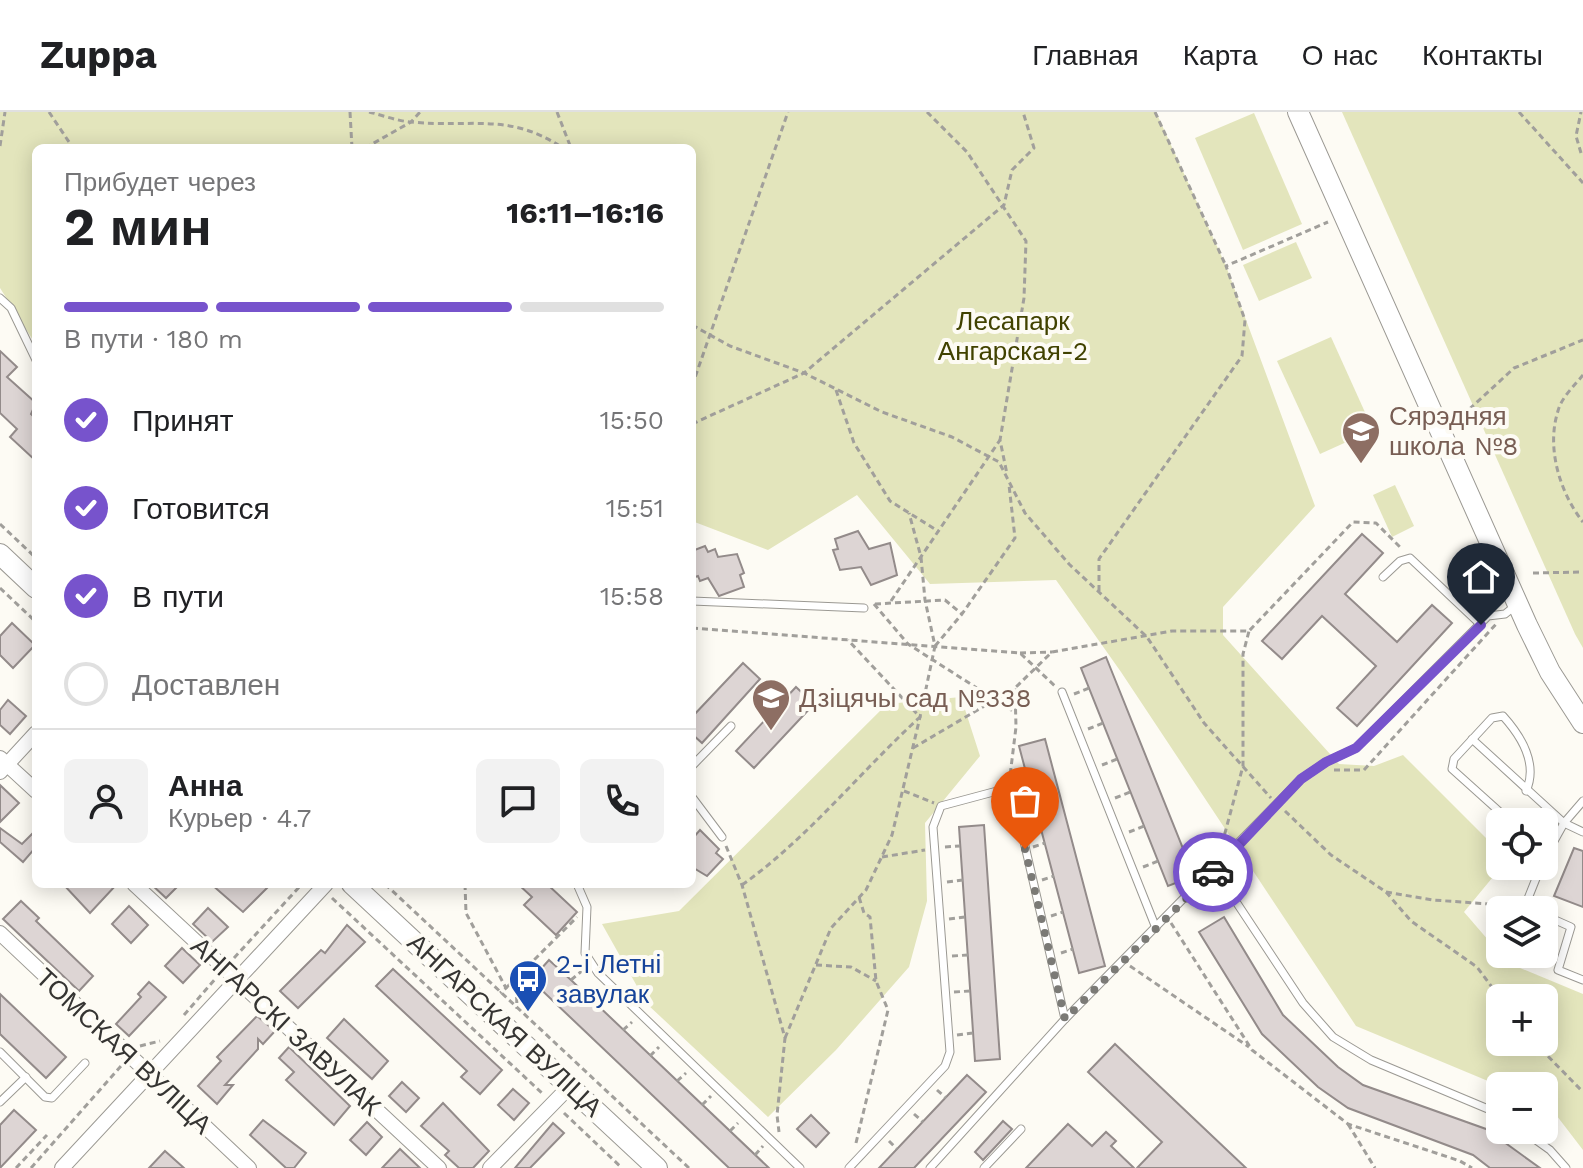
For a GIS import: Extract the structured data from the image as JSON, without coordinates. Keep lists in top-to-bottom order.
{
  "streets": {
    "street": ["АНГАРСКАЯ ВУЛІЦА", "АНГАРСКІ ЗАВУЛАК", "ТОМСКАЯ ВУЛІЦА"]
  },
  "parks": ["Лесапарк Ангарская-2"],
  "places": {
    "school or university": ["Сярэдняя школа №8", "Дзіцячы сад №338"],
    "bus stop": ["2-і Летні завулак"]
  },
  "page": {
    "header": "Zuppa",
    "nav": [
      "Главная",
      "Карта",
      "О нас",
      "Контакты"
    ],
    "heading": ["2 мин", "Прибудет через", "16:11–16:16"],
    "panel": ["Анна", "Курьер · 4.7"],
    "bar": "В пути · 180 m",
    "list": [
      ["Принят", "15:50"],
      ["Готовится", "15:51"],
      ["В пути", "15:58"],
      "Доставлен"
    ],
    "map_buttons": ["+", "−"]
  }
}
